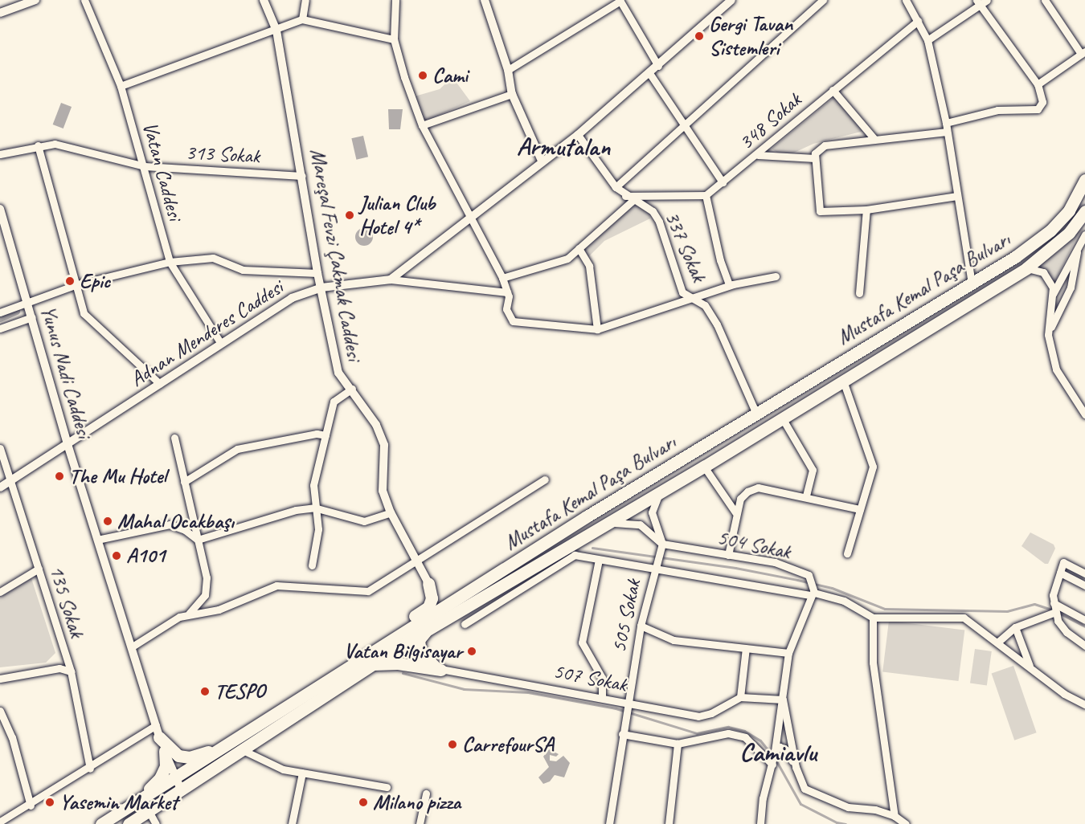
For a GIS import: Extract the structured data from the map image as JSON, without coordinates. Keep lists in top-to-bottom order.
{
  "streets": {
    "highway": ["Mustafa Kemal Paşa Bulvarı"],
    "street": [
      "348 Sokak",
      "313 Sokak",
      "Vatan Caddesi",
      "337 Sokak",
      "Mareşal Fevzi Çakmak Caddesi",
      "Adnan Menderes Caddesi",
      "Yunus Nadi Caddesi",
      "504 Sokak",
      "135 Sokak",
      "505 Sokak",
      "507 Sokak"
    ]
  },
  "crossings": [
    ["313 Sokak", "Vatan Caddesi"],
    ["313 Sokak", "Mareşal Fevzi Çakmak Caddesi"],
    ["Vatan Caddesi", "Adnan Menderes Caddesi"],
    ["337 Sokak", "Mustafa Kemal Paşa Bulvarı"],
    ["Mareşal Fevzi Çakmak Caddesi", "Adnan Menderes Caddesi"],
    ["Mustafa Kemal Paşa Bulvarı", "Yunus Nadi Caddesi"],
    ["Mustafa Kemal Paşa Bulvarı", "507 Sokak"],
    ["Adnan Menderes Caddesi", "Yunus Nadi Caddesi"],
    ["Adnan Menderes Caddesi", "135 Sokak"],
    ["504 Sokak", "505 Sokak"],
    ["505 Sokak", "507 Sokak"]
  ],
  "districts": ["Armutalan", "Camiavlu"],
  "places": [
    "Gergi Tavan Sistemleri",
    "Cami",
    "Julian Club Hotel 4*",
    "Epic",
    "The Mu Hotel",
    "Mahal Ocakbaşı",
    "A101",
    "Vatan Bilgisayar",
    "TESPO",
    "CarrefourSA",
    "Yasemin Market",
    "Milano pizza"
  ]
}
